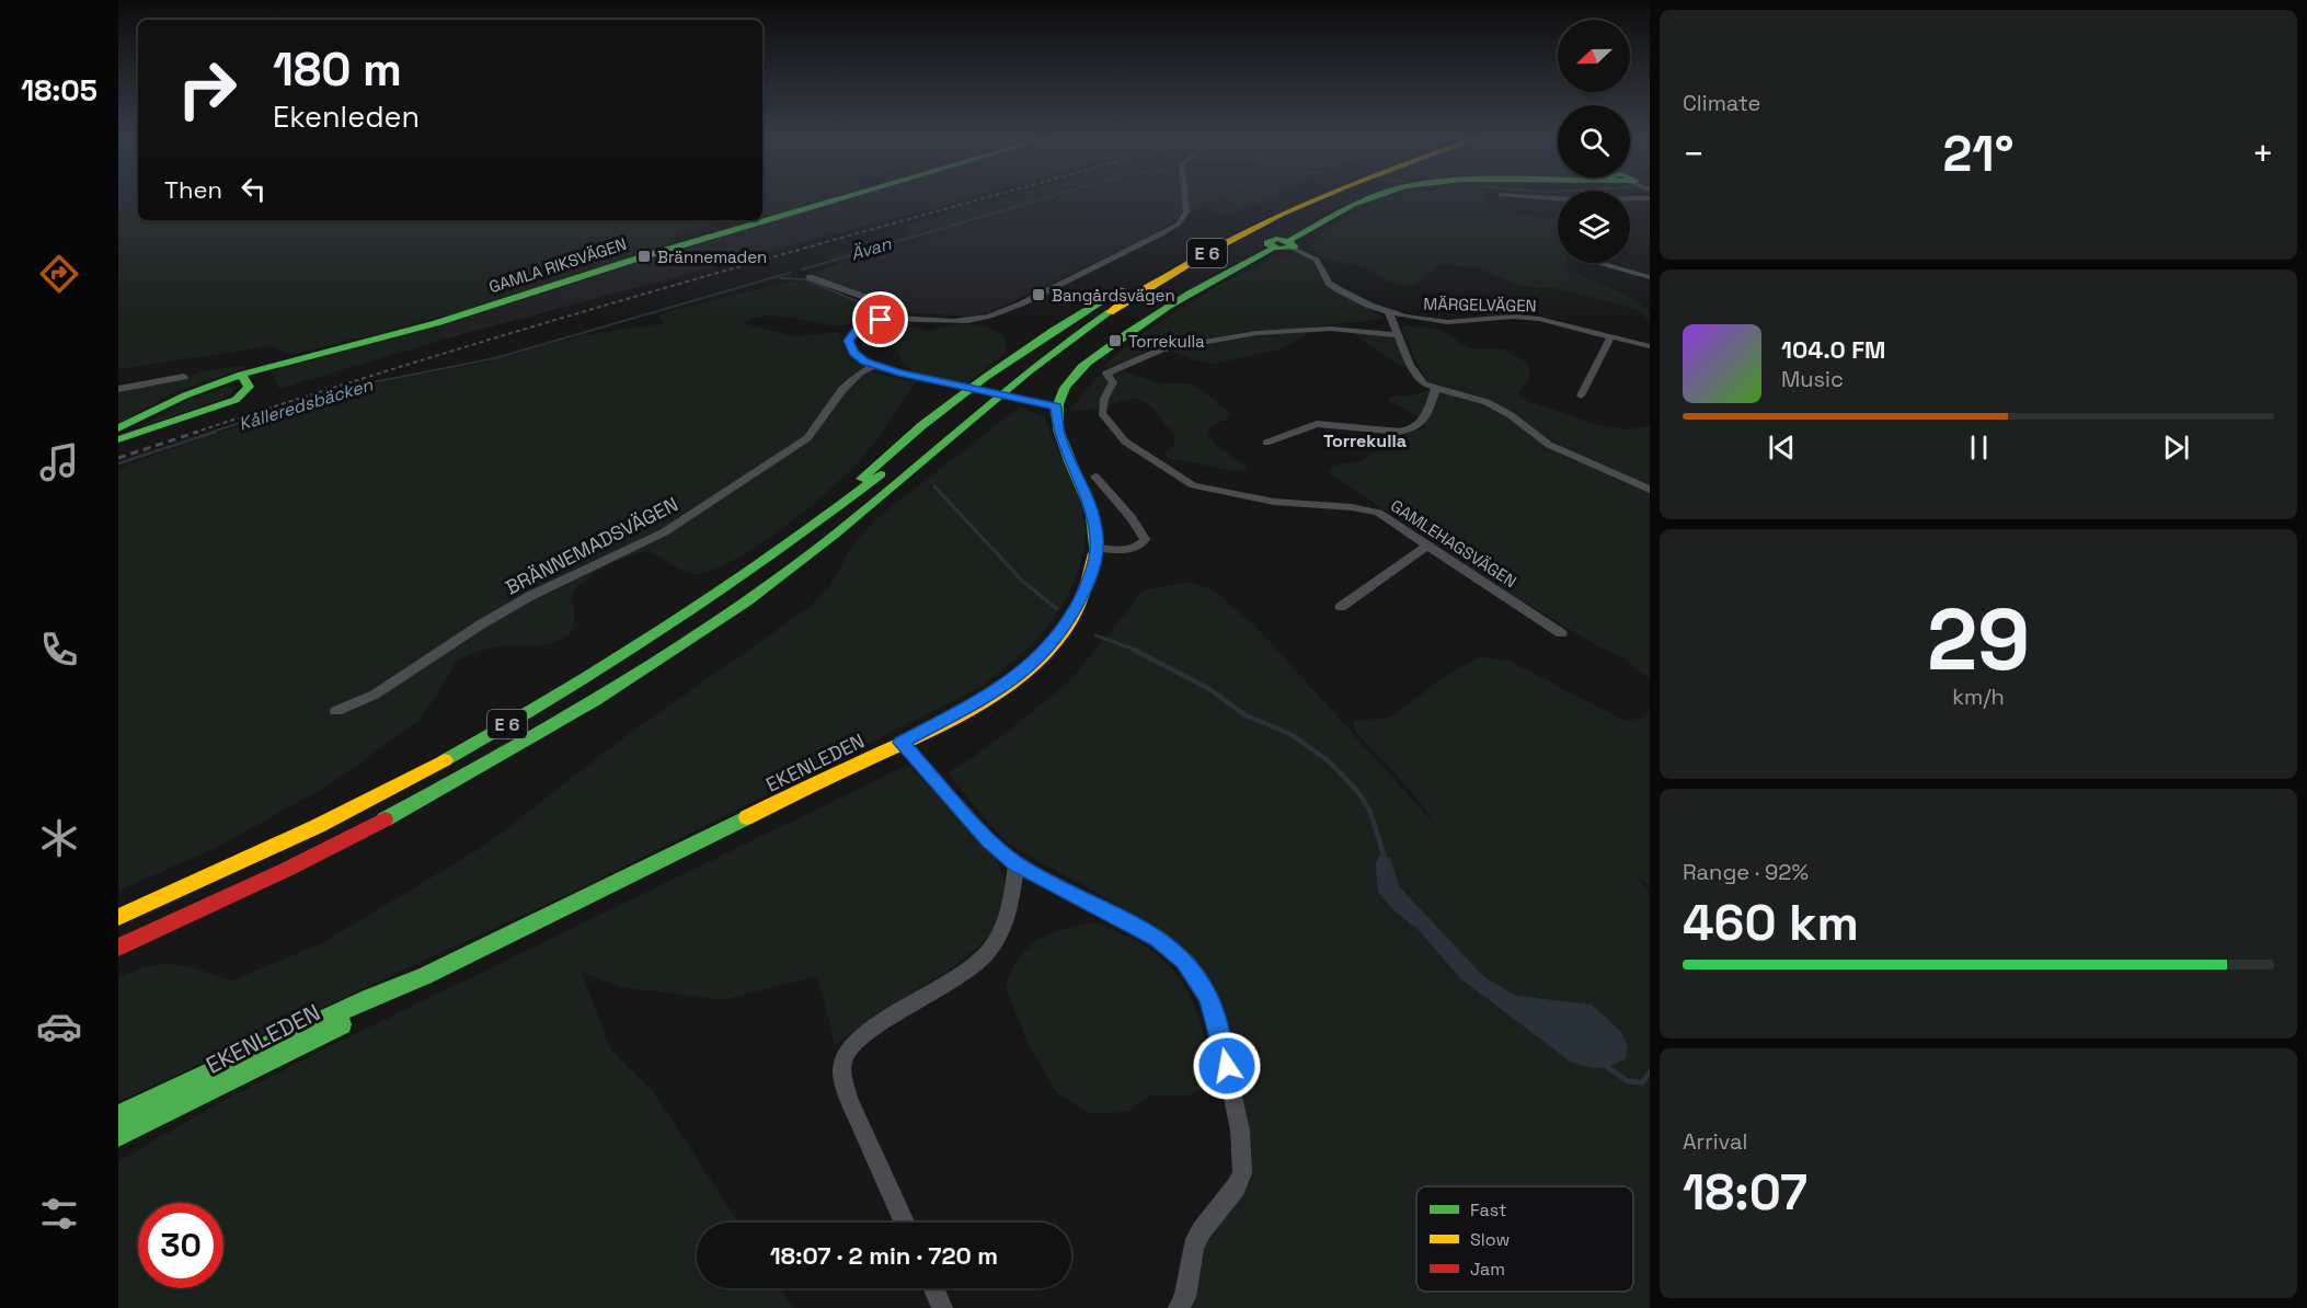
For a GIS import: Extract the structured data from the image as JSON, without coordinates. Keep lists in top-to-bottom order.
{
  "streets": {
    "main road": ["E 6", "GAMLA RIKSVÄGEN", "EKENLEDEN"],
    "street": ["MÄRGELVÄGEN", "GAMLEHAGSVÄGEN", "BRÄNNEMADSVÄGEN"]
  },
  "districts": ["Torrekulla"],
  "water": ["Ävan", "Kålleredsbäcken"],
  "places": {
    "transit": ["Brännemaden", "Bangårdsvägen", "Torrekulla"]
  },
  "legend": ["Fast", "Slow", "Jam"],
  "north": "left",
  "page": {
    "tabs": "18:05",
    "tile": [
      "Climate",
      ["29", "km/h"],
      ["Range · 92%", "460 km"],
      ["Arrival", "18:07"]
    ],
    "turn": ["180 m", "Ekenleden"],
    "heat": ["−", "21°", "+"],
    "then": "Then",
    "song": ["104.0 FM", "Music"],
    "limit": "30",
    "trip": "18:07 · 2 min · 720 m"
  }
}
